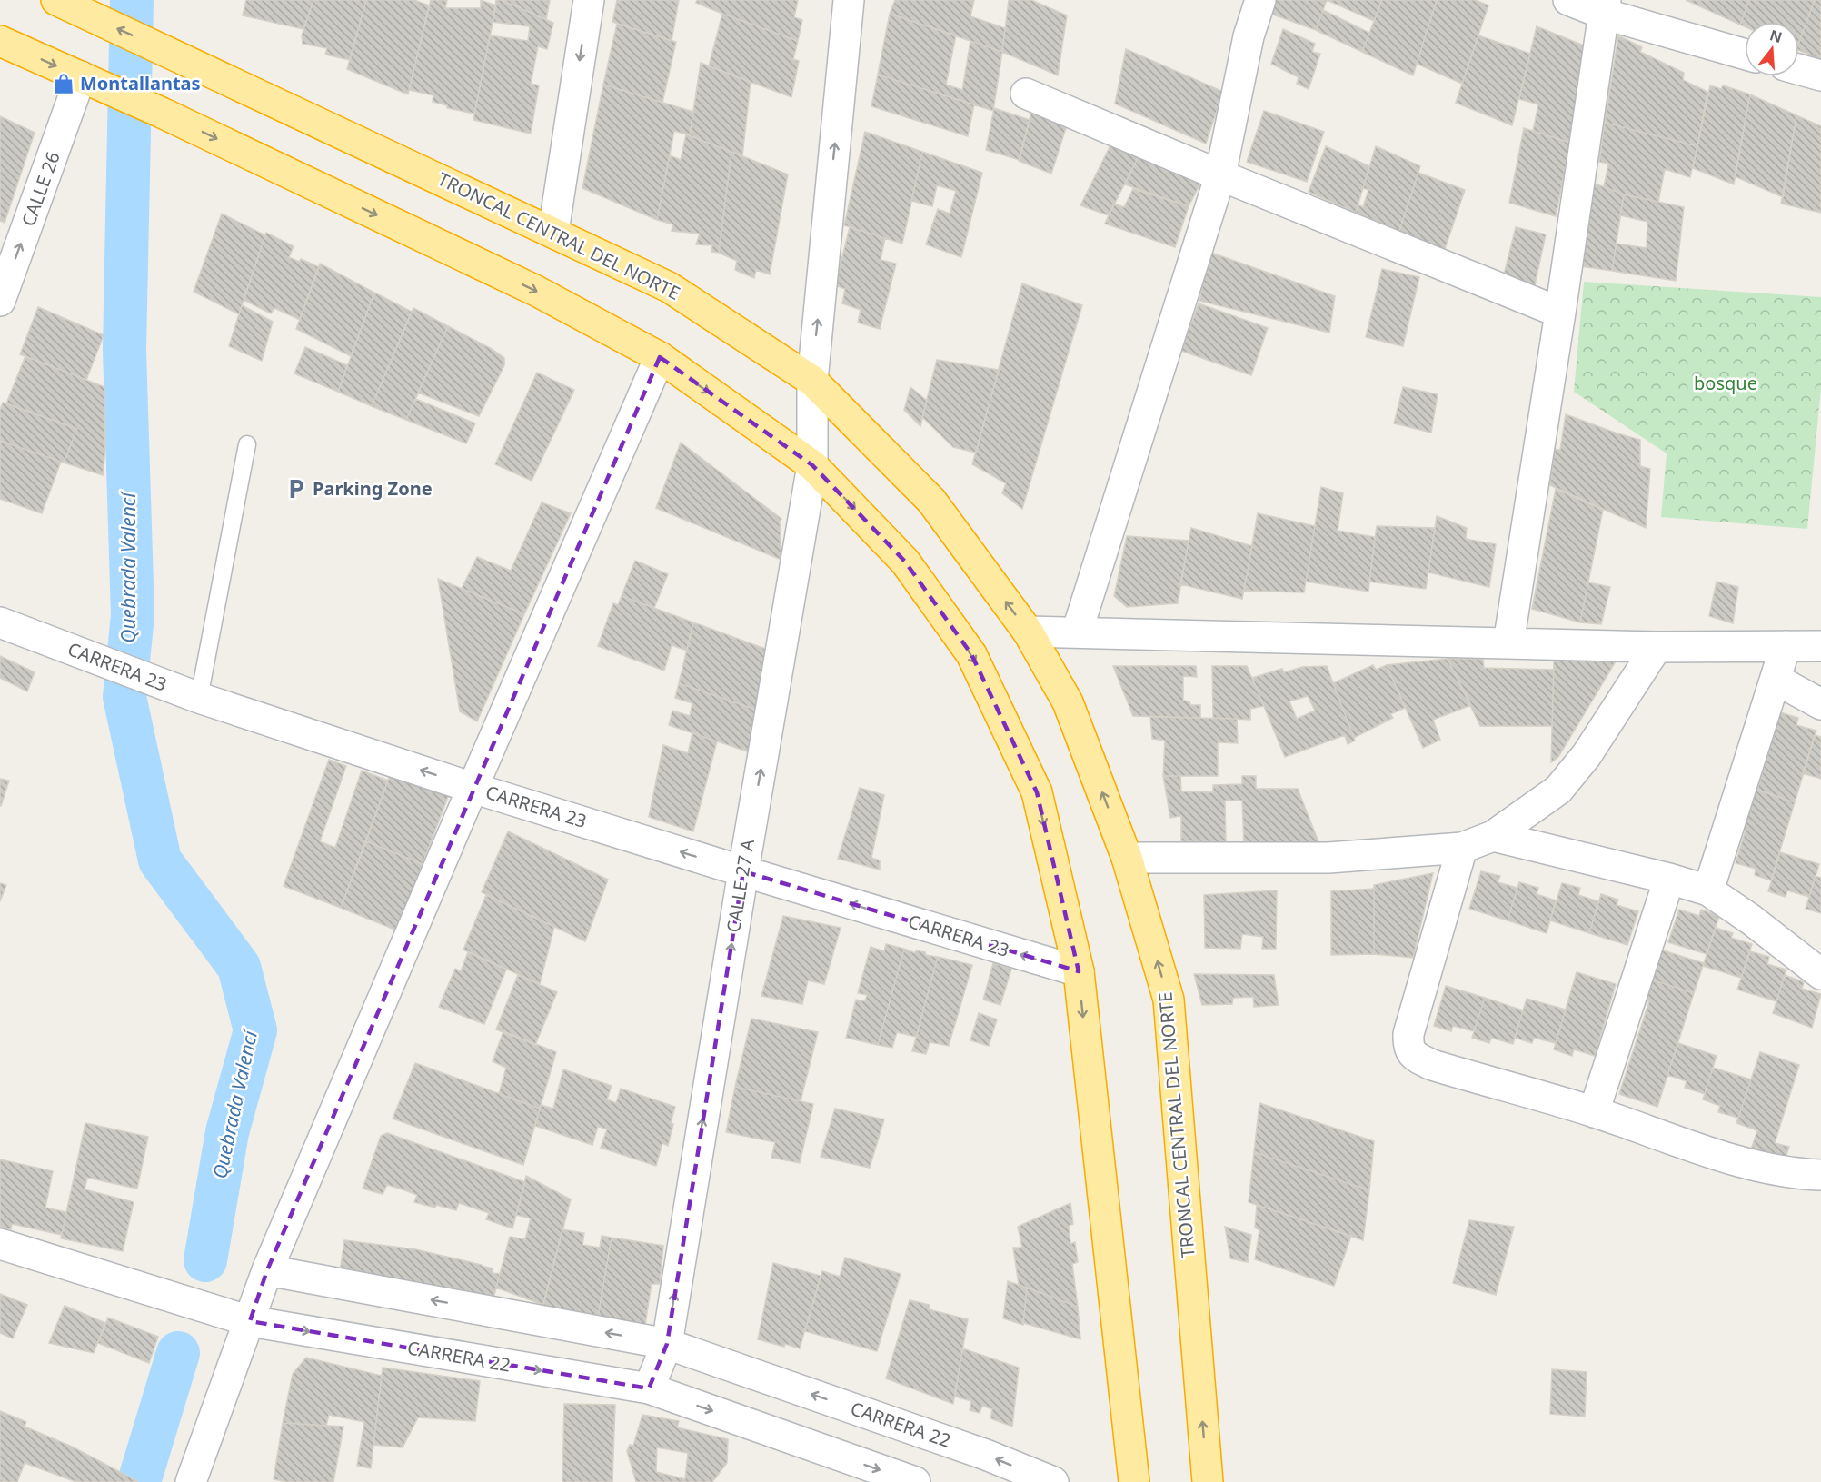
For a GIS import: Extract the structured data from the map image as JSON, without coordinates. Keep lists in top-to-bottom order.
{
  "streets": {
    "highway": ["TRONCAL CENTRAL DEL NORTE"],
    "street": [
      "CALLE 26",
      "CARRERA 23",
      "CALLE 27 A",
      "CARRERA 22"
    ]
  },
  "crossings": [
    ["TRONCAL CENTRAL DEL NORTE", "CALLE 27 A"],
    ["CARRERA 23", "CALLE 27 A"],
    ["CALLE 27 A", "CARRERA 22"]
  ],
  "one_way": ["CALLE 26", "CARRERA 23"],
  "water": ["Quebrada Valencí"],
  "parks": ["bosque"],
  "places": {
    "shop": ["Montallantas"],
    "parking": ["Parking Zone"]
  },
  "north": "top"
}
